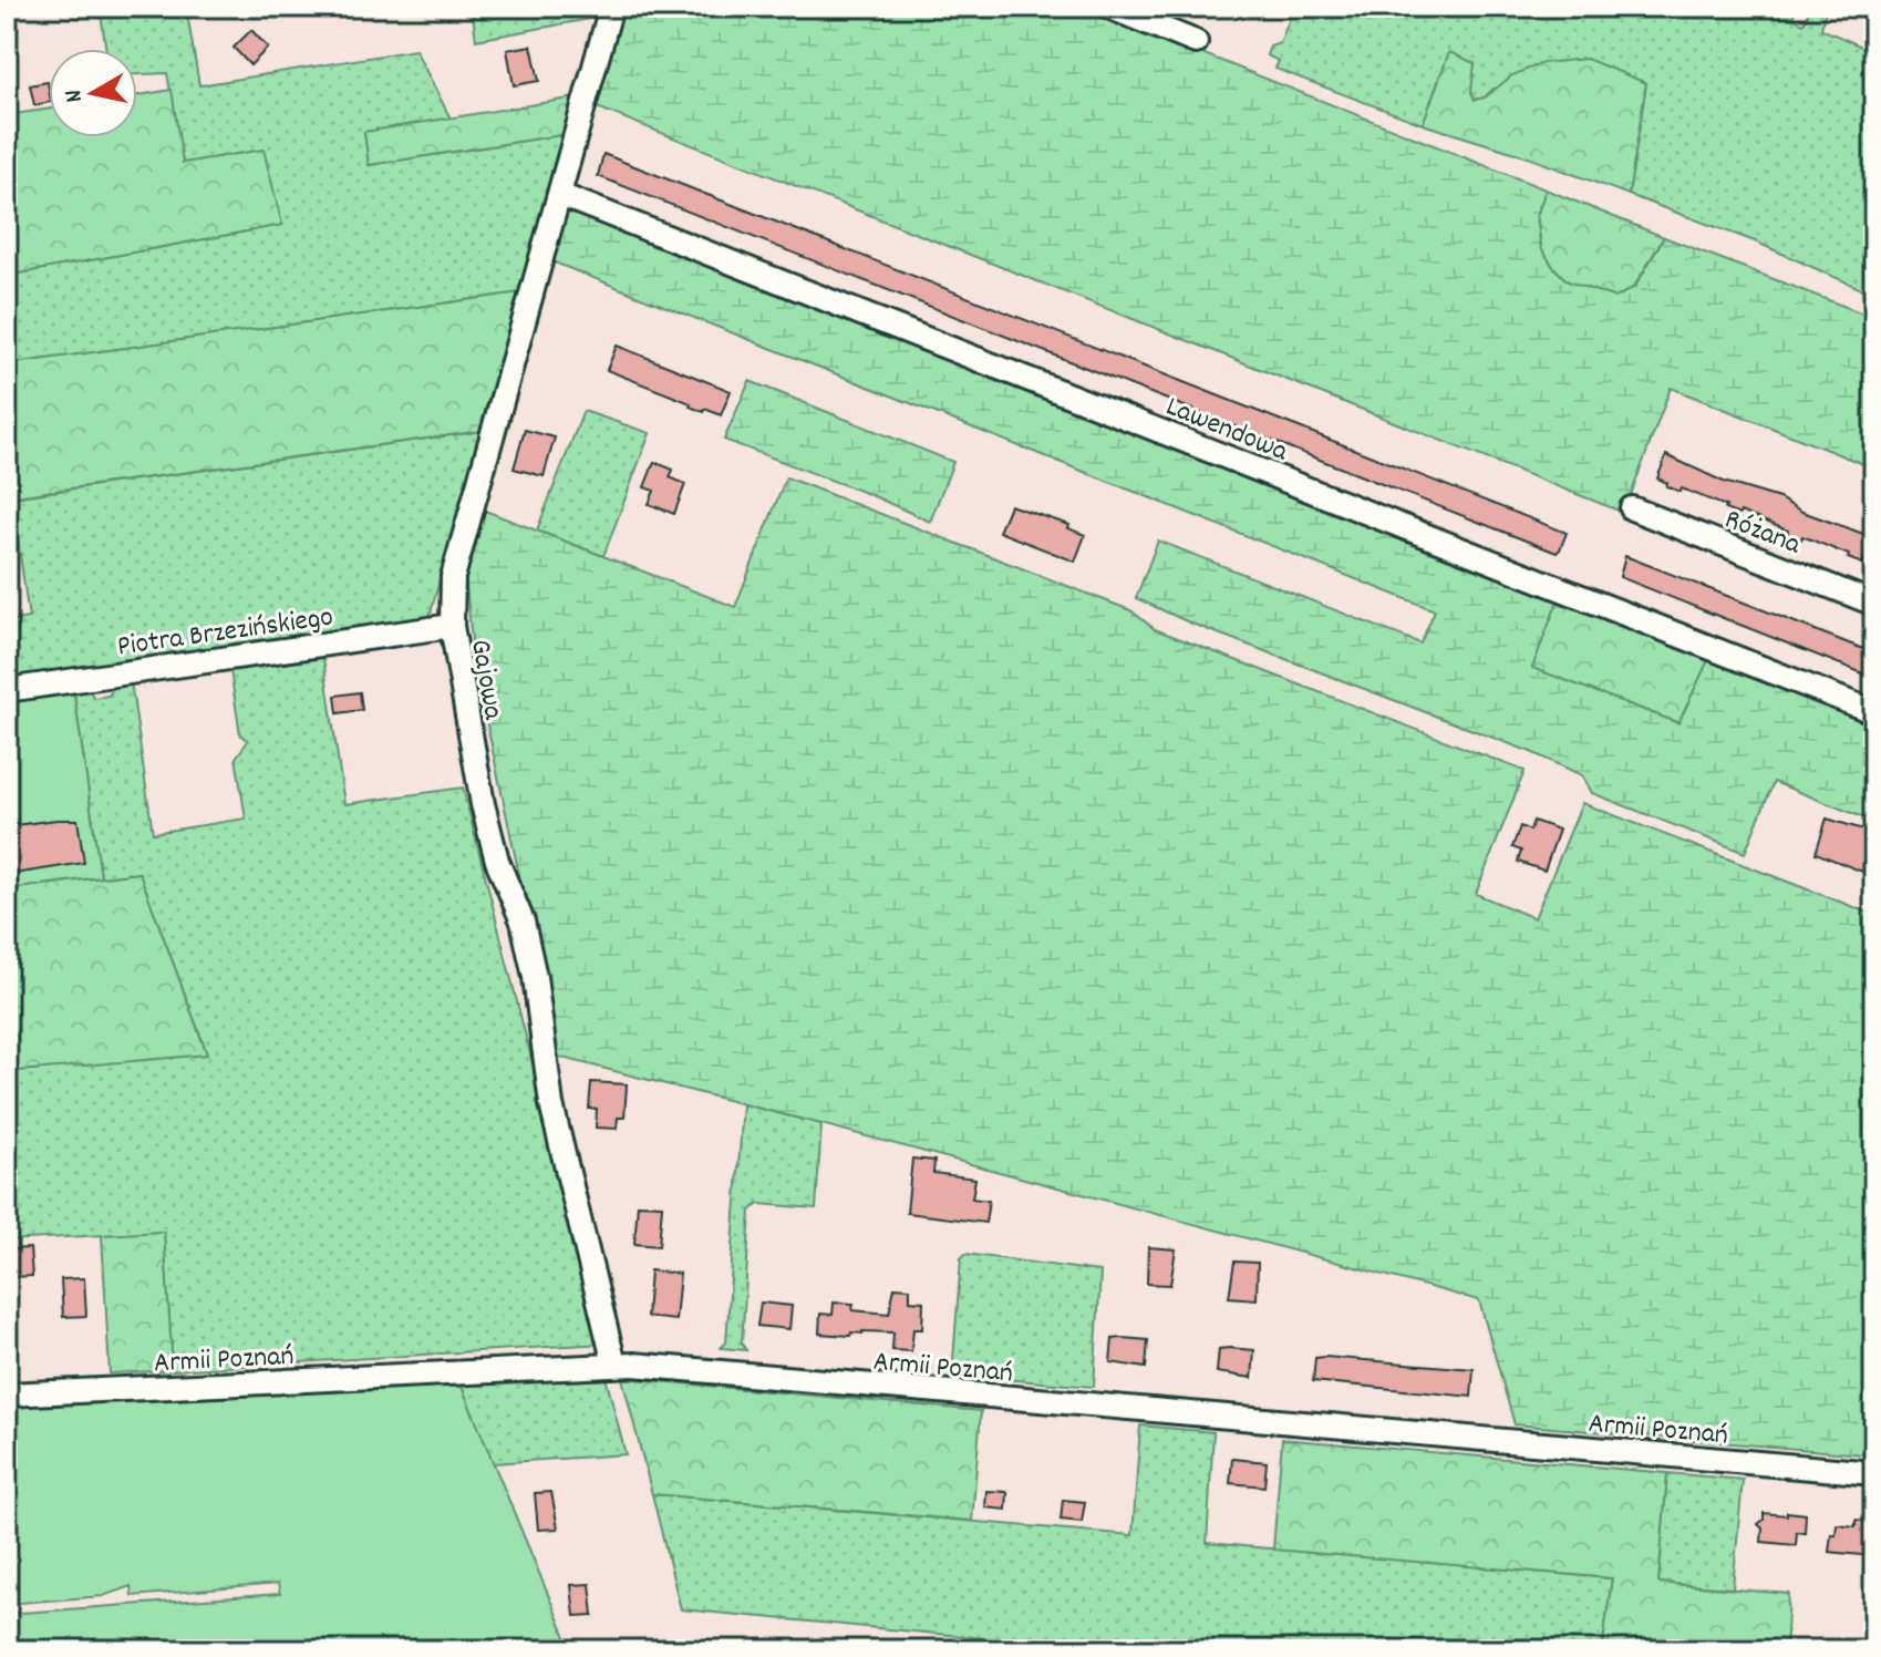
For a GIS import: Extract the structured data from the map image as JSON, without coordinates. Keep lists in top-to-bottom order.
{
  "streets": {
    "street": [
      "Lawendowa",
      "Różana",
      "Piotra Brzezińskiego",
      "Gajowa",
      "Armii Poznań"
    ]
  },
  "crossings": [
    ["Lawendowa", "Gajowa"],
    ["Piotra Brzezińskiego", "Gajowa"],
    ["Gajowa", "Armii Poznań"]
  ],
  "north": "left"
}
